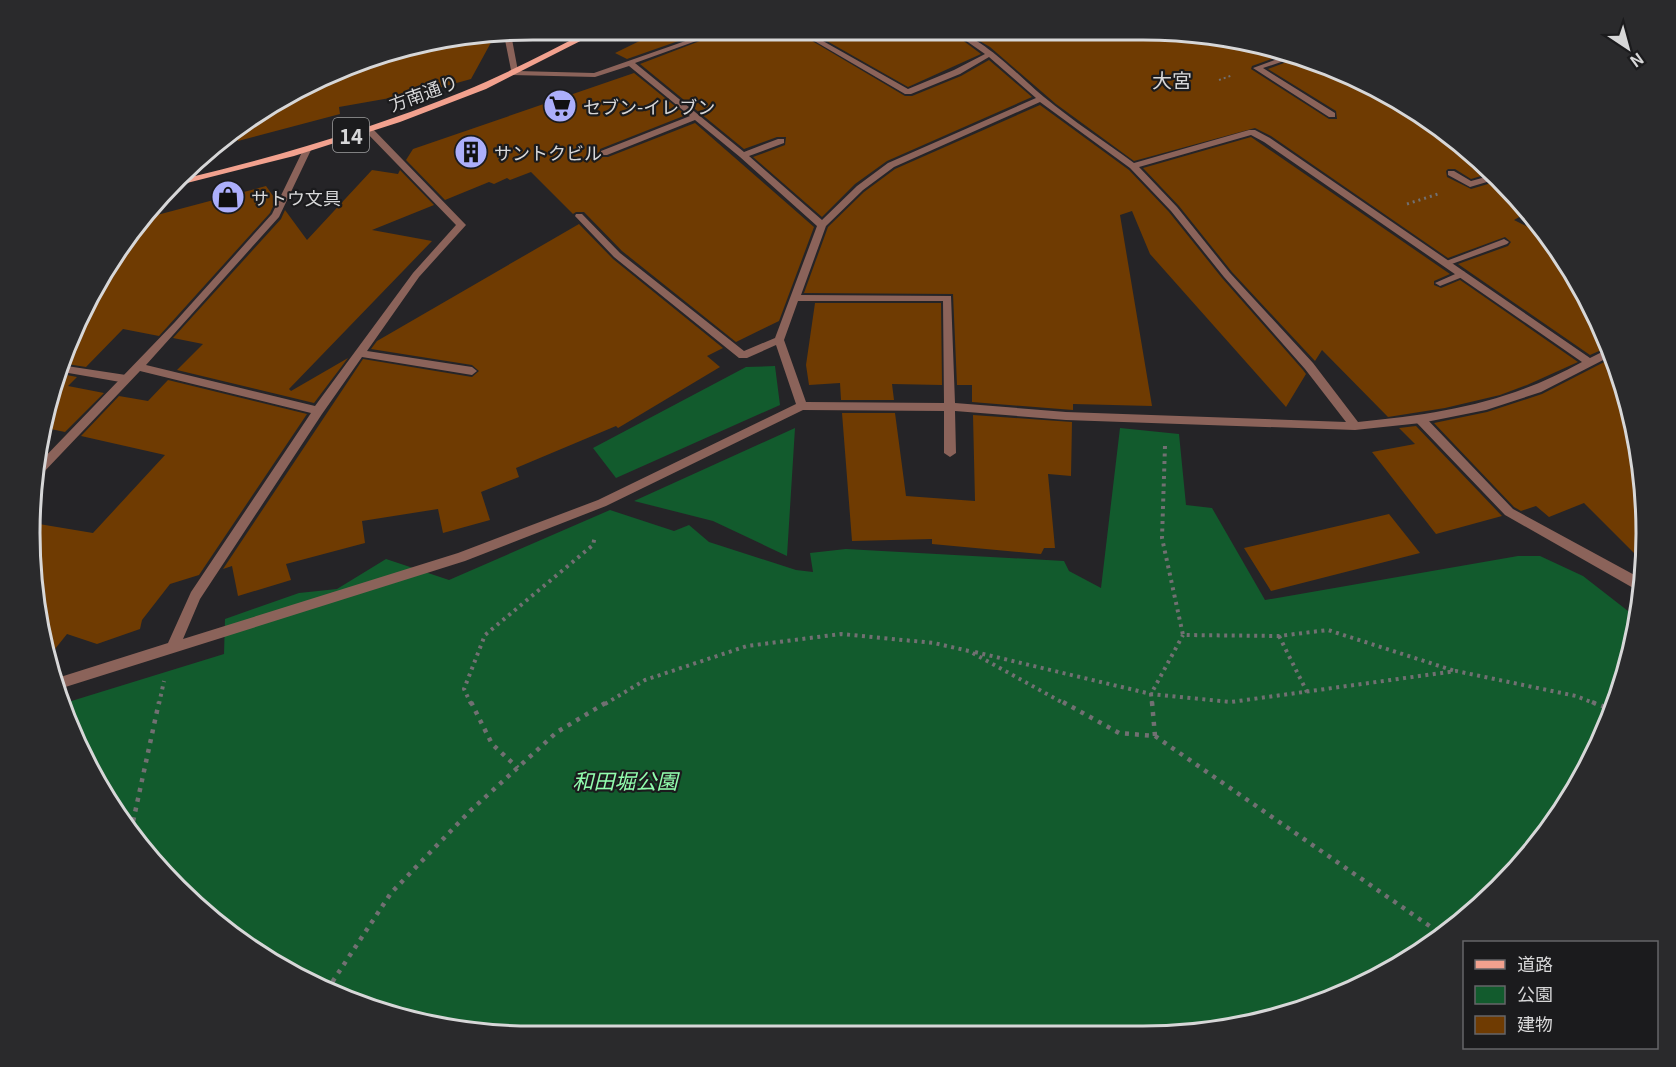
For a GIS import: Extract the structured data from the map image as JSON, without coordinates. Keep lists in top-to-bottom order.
{
  "streets": {
    "main road": ["方南通り", "14"]
  },
  "districts": ["大宮"],
  "parks": ["和田堀公園"],
  "places": {
    "supermarket": ["セブン-イレブン"],
    "building": ["サントクビル"],
    "shop": ["サトウ文具"]
  },
  "legend": ["道路", "公園", "建物"],
  "north": "bottom right"
}
